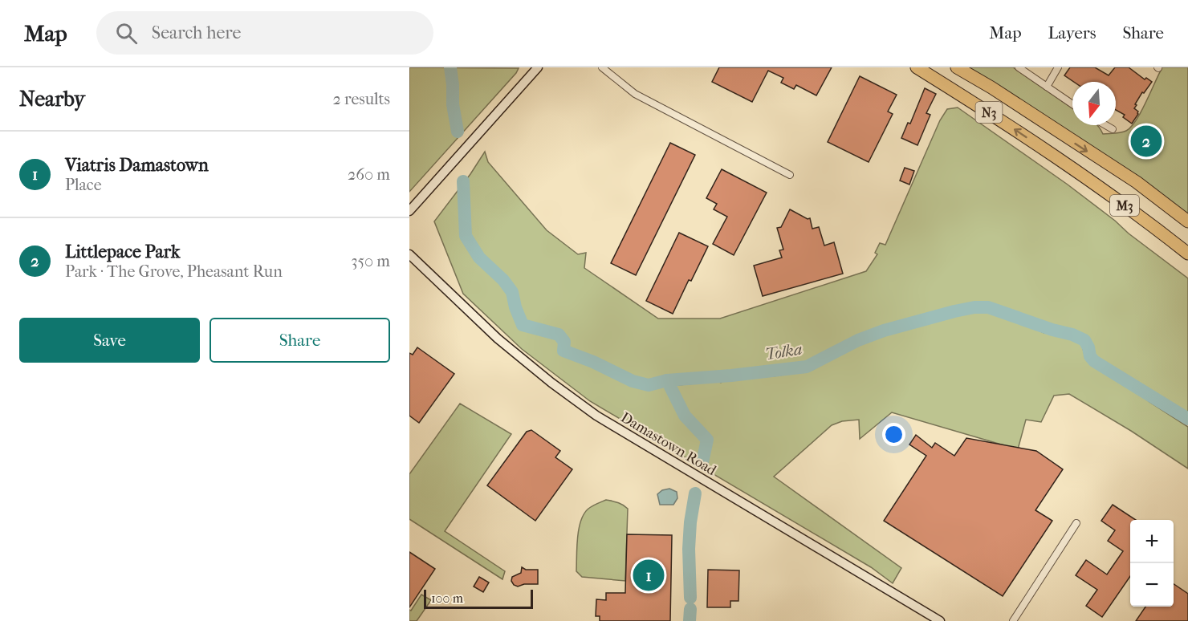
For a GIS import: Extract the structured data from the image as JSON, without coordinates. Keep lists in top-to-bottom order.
{
  "streets": {
    "highway": ["N3", "M3"],
    "street": ["Damastown Road"]
  },
  "crossings": [
    ["N3", "M3"]
  ],
  "water": ["Tolka"],
  "scale_bar": "100 m",
  "north": "bottom",
  "page": {
    "header": "Map",
    "search": "Search here",
    "nav": ["Map", "Layers", "Share"],
    "heading": ["Nearby", "2 results"],
    "pins": ["2", "1"],
    "list": [
      {
        "mark": "1",
        "name": "Viatris Damastown",
        "note": "Place",
        "value": "260 m"
      },
      {
        "mark": "2",
        "name": "Littlepace Park",
        "note": "Park · The Grove, Pheasant Run",
        "value": "350 m"
      }
    ],
    "buttons": ["Save", "Share"],
    "map_buttons": ["+", "−"],
    "scale": "100 m"
  }
}
